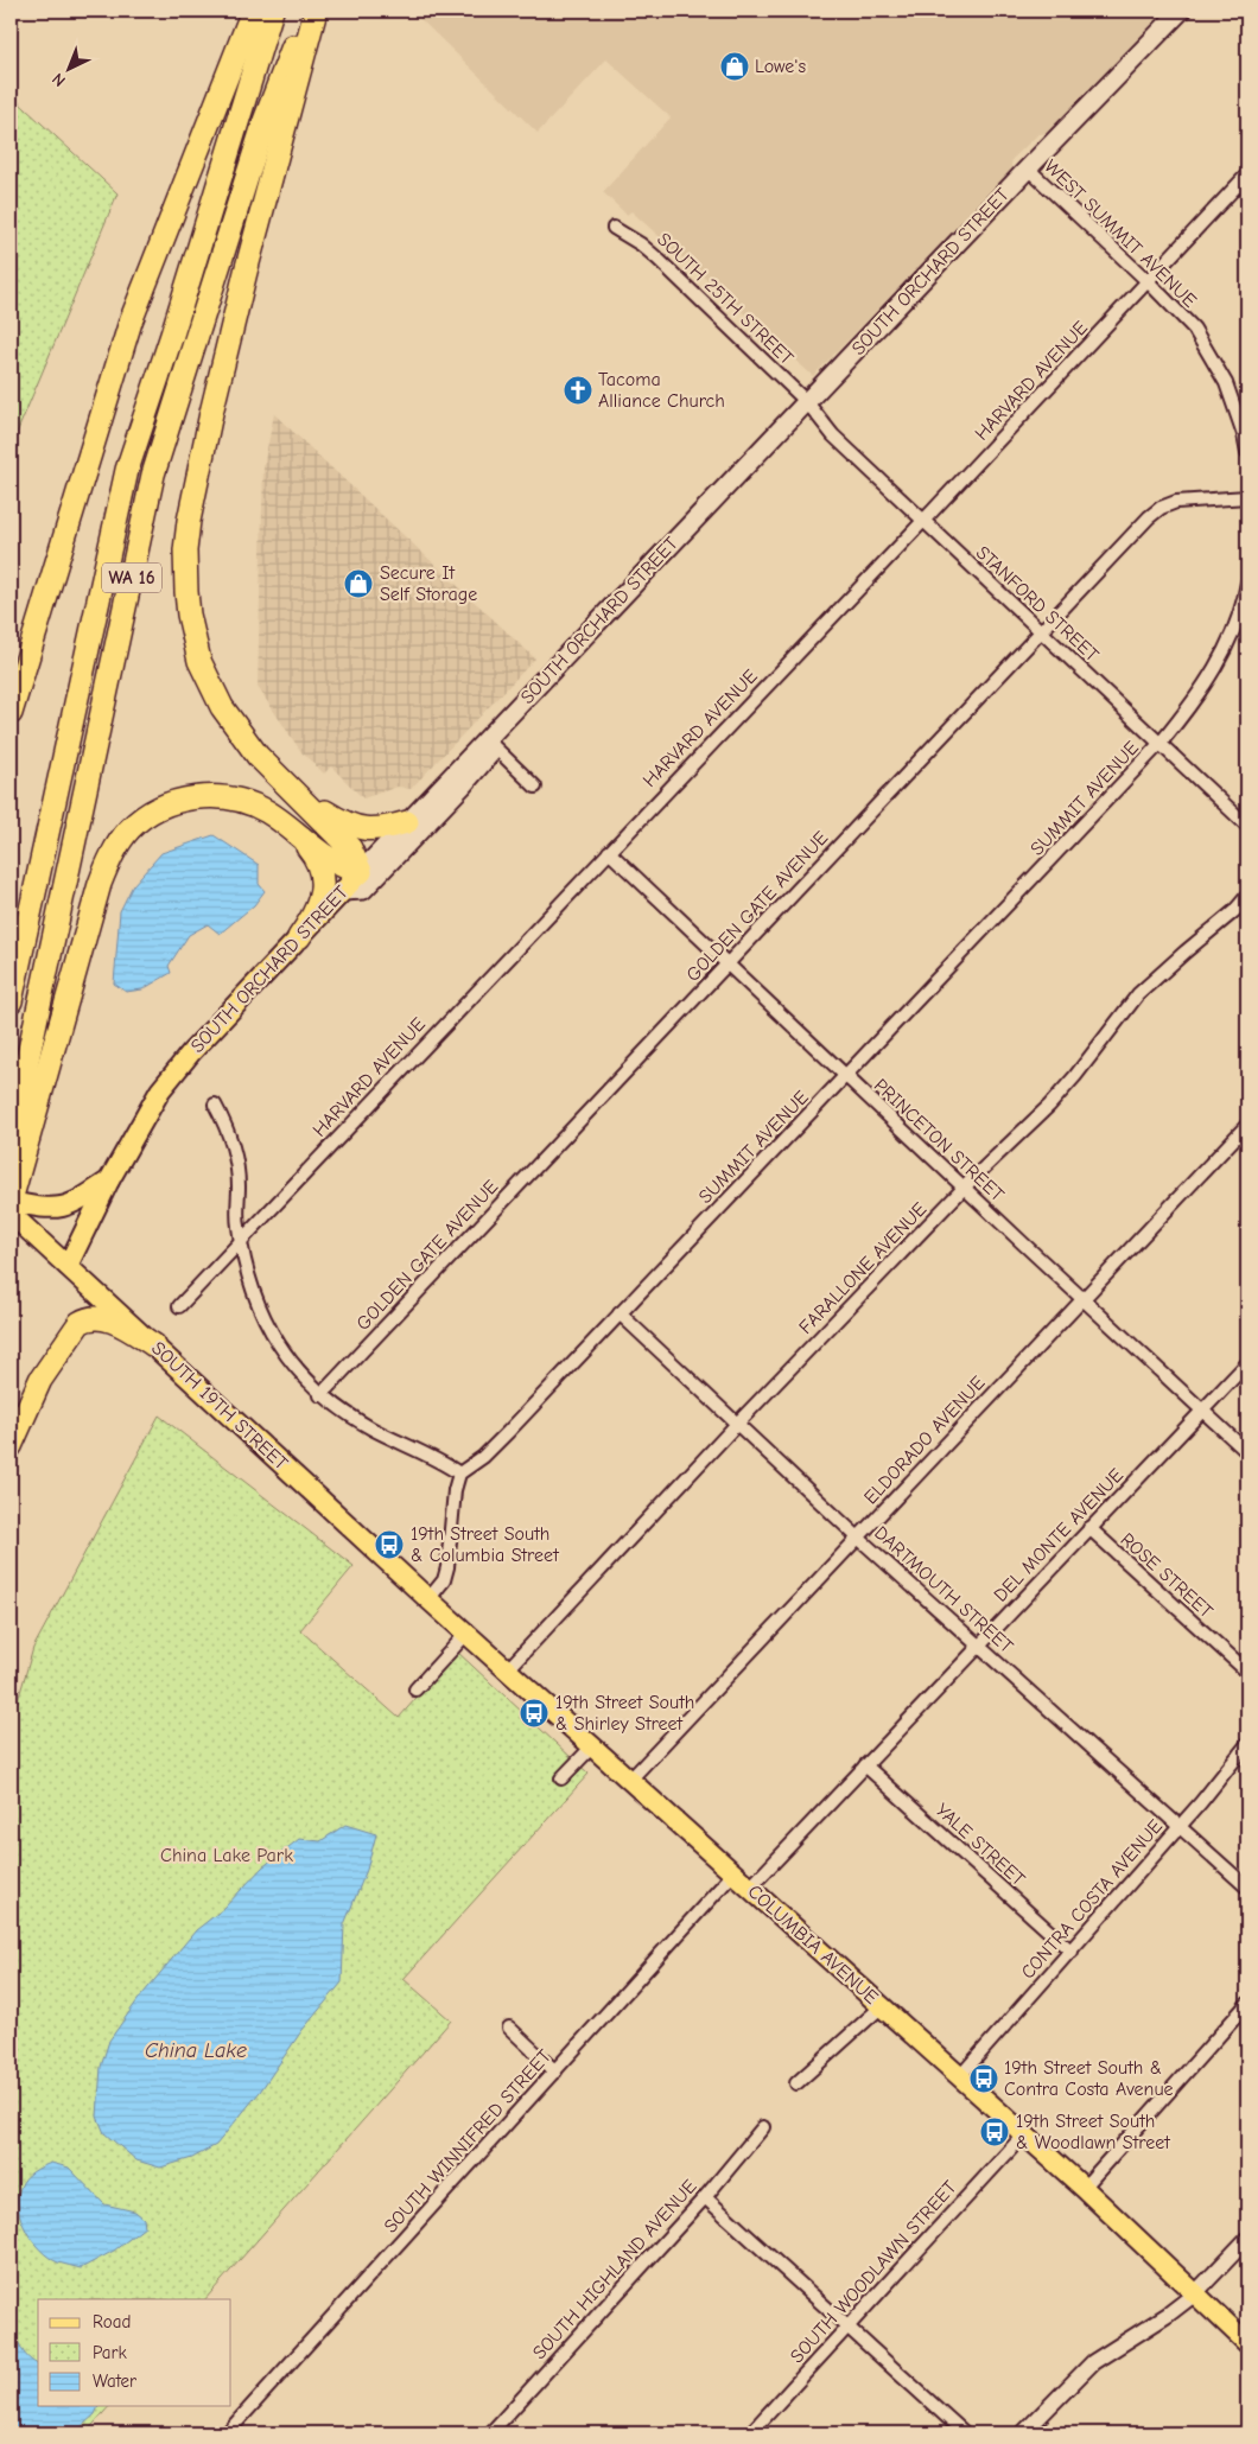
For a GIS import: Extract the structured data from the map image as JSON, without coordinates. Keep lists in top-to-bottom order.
{
  "streets": {
    "highway": ["WA 16"],
    "main road": ["SOUTH ORCHARD STREET", "SOUTH 19TH STREET", "COLUMBIA AVENUE"],
    "street": [
      "WEST SUMMIT AVENUE",
      "SOUTH 25TH STREET",
      "HARVARD AVENUE",
      "STANFORD STREET",
      "SUMMIT AVENUE",
      "GOLDEN GATE AVENUE",
      "PRINCETON STREET",
      "FARALLONE AVENUE",
      "ELDORADO AVENUE",
      "DEL MONTE AVENUE",
      "ROSE STREET",
      "DARTMOUTH STREET",
      "YALE STREET",
      "CONTRA COSTA AVENUE",
      "SOUTH WINNIFRED STREET",
      "SOUTH HIGHLAND AVENUE",
      "SOUTH WOODLAWN STREET"
    ]
  },
  "crossings": [
    ["WEST SUMMIT AVENUE", "SOUTH ORCHARD STREET"],
    ["WEST SUMMIT AVENUE", "HARVARD AVENUE"],
    ["SOUTH ORCHARD STREET", "SOUTH 25TH STREET"],
    ["SOUTH ORCHARD STREET", "STANFORD STREET"],
    ["SOUTH ORCHARD STREET", "SOUTH 19TH STREET"],
    ["SOUTH 25TH STREET", "STANFORD STREET"],
    ["HARVARD AVENUE", "STANFORD STREET"],
    ["HARVARD AVENUE", "PRINCETON STREET"],
    ["STANFORD STREET", "SUMMIT AVENUE"],
    ["STANFORD STREET", "GOLDEN GATE AVENUE"],
    ["SUMMIT AVENUE", "PRINCETON STREET"],
    ["SUMMIT AVENUE", "DARTMOUTH STREET"],
    ["GOLDEN GATE AVENUE", "PRINCETON STREET"],
    ["PRINCETON STREET", "FARALLONE AVENUE"],
    ["PRINCETON STREET", "ELDORADO AVENUE"],
    ["PRINCETON STREET", "DEL MONTE AVENUE"],
    ["FARALLONE AVENUE", "DARTMOUTH STREET"],
    ["FARALLONE AVENUE", "COLUMBIA AVENUE"],
    ["SOUTH 19TH STREET", "COLUMBIA AVENUE"],
    ["ELDORADO AVENUE", "DARTMOUTH STREET"],
    ["ELDORADO AVENUE", "COLUMBIA AVENUE"],
    ["DEL MONTE AVENUE", "ROSE STREET"],
    ["DEL MONTE AVENUE", "DARTMOUTH STREET"],
    ["DEL MONTE AVENUE", "YALE STREET"],
    ["DEL MONTE AVENUE", "COLUMBIA AVENUE"],
    ["DARTMOUTH STREET", "CONTRA COSTA AVENUE"],
    ["YALE STREET", "CONTRA COSTA AVENUE"],
    ["CONTRA COSTA AVENUE", "COLUMBIA AVENUE"],
    ["COLUMBIA AVENUE", "SOUTH WINNIFRED STREET"],
    ["COLUMBIA AVENUE", "SOUTH WOODLAWN STREET"]
  ],
  "water": ["China Lake"],
  "parks": ["China Lake Park"],
  "places": {
    "shop": ["Lowe's", "Secure It Self Storage"],
    "church": ["Tacoma Alliance Church"],
    "bus stop": [
      "19th Street South & Columbia Street",
      "19th Street South & Shirley Street",
      "19th Street South & Contra Costa Avenue",
      "19th Street South & Woodlawn Street"
    ]
  },
  "legend": ["Road", "Park", "Water"],
  "north": "bottom left"
}
